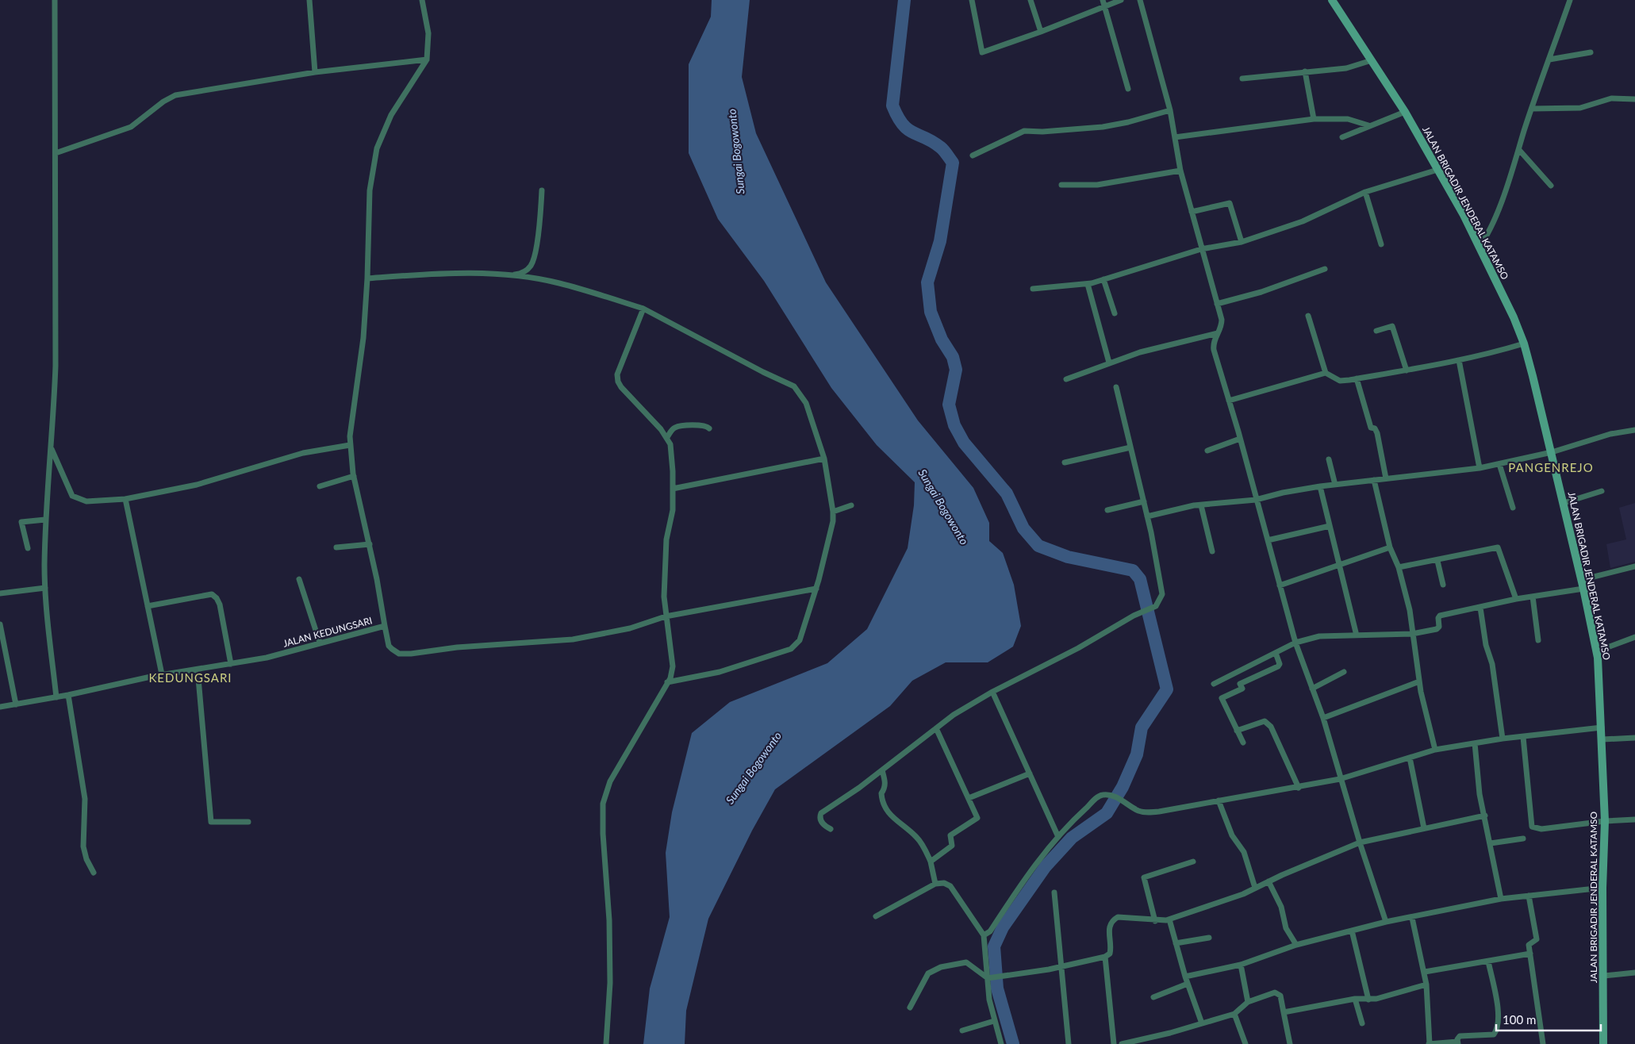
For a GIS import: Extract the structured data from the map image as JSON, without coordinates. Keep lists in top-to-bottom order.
{
  "streets": {
    "main road": ["JALAN BRIGADIR JENDERAL KATAMSO"],
    "street": ["JALAN KEDUNGSARI"]
  },
  "districts": ["PANGENREJO", "KEDUNGSARI"],
  "water": ["Sungai Bogowonto"],
  "scale_bar": "100 m"
}
